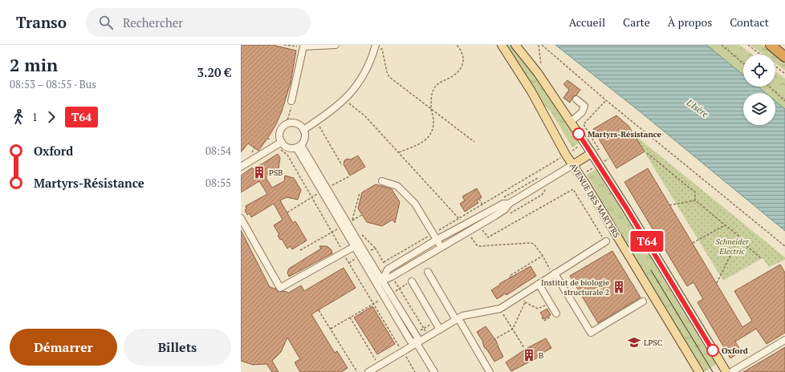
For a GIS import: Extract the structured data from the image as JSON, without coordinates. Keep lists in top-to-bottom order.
{
  "streets": {
    "main road": ["AVENUE DES MARTYRS"]
  },
  "water": ["L'Isère"],
  "parks": ["Schneider Electric"],
  "places": {
    "other": ["Martyrs-Résistance", "Oxford"],
    "building": ["PSB", "Institut de biologie structurale 2", "B"],
    "school or university": ["LPSC"]
  },
  "lines": ["bus line T64"],
  "page": {
    "header": "Transo",
    "search": "Rechercher",
    "nav": [
      "Accueil",
      "Carte",
      "À propos",
      "Contact"
    ],
    "heading": ["2 min", "08:53 – 08:55 · Bus", "3.20 €"],
    "on_map": "T64",
    "legs": ["1", "T64"],
    "list": [
      {
        "name": "Oxford",
        "value": "08:54"
      },
      {
        "name": "Martyrs-Résistance",
        "value": "08:55"
      }
    ],
    "buttons": ["Démarrer", "Billets"]
  }
}
